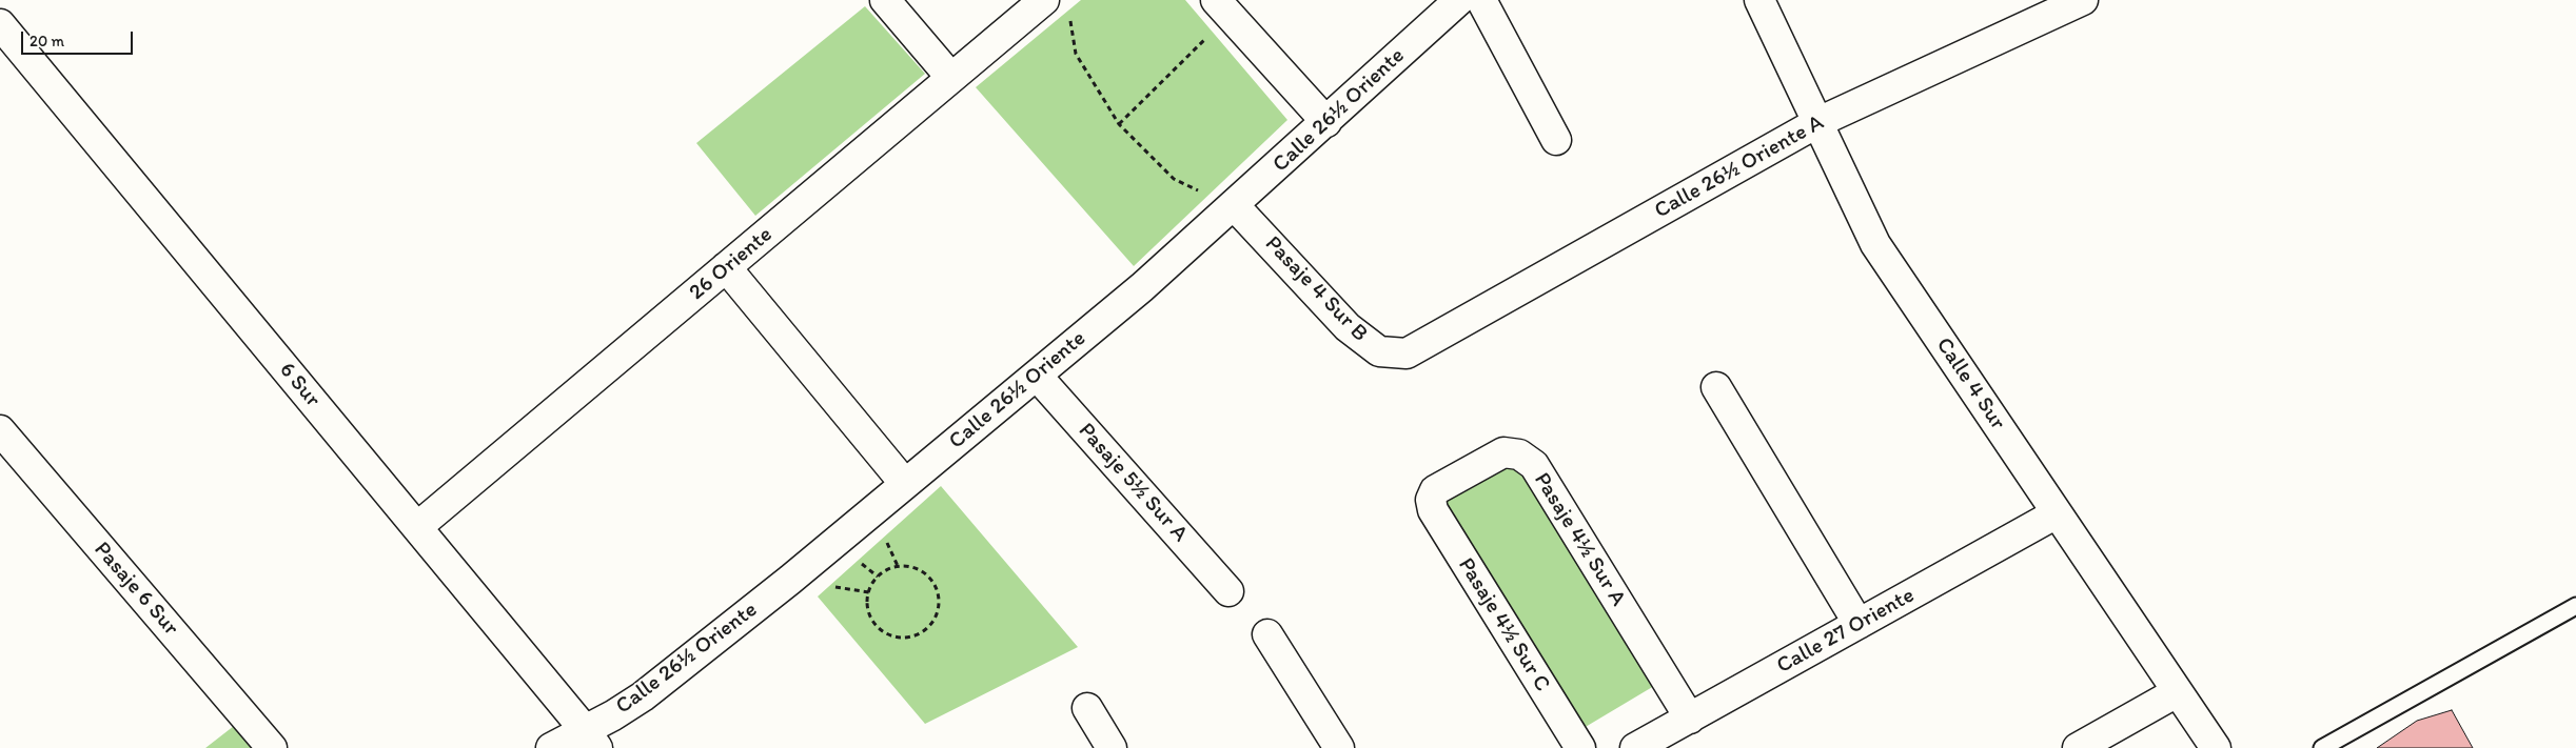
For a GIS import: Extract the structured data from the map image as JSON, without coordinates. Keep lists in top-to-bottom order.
{
  "streets": {
    "street": [
      "Calle 26½ Oriente",
      "Calle 26½ Oriente A",
      "26 Oriente",
      "Pasaje 4 Sur B",
      "Calle 4 Sur",
      "6 Sur",
      "Pasaje 5½ Sur A",
      "Pasaje 4½ Sur A",
      "Pasaje 6 Sur",
      "Pasaje 4½ Sur C",
      "Calle 27 Oriente"
    ]
  },
  "crossings": [
    ["Calle 26½ Oriente", "Pasaje 4 Sur B"],
    ["Calle 26½ Oriente", "6 Sur"],
    ["Calle 26½ Oriente", "Pasaje 5½ Sur A"],
    ["Calle 26½ Oriente A", "Pasaje 4 Sur B"],
    ["Calle 26½ Oriente A", "Calle 4 Sur"],
    ["26 Oriente", "6 Sur"],
    ["Calle 4 Sur", "Calle 27 Oriente"],
    ["Pasaje 4½ Sur A", "Pasaje 4½ Sur C"],
    ["Pasaje 4½ Sur A", "Calle 27 Oriente"]
  ],
  "scale_bar": "20 m"
}
